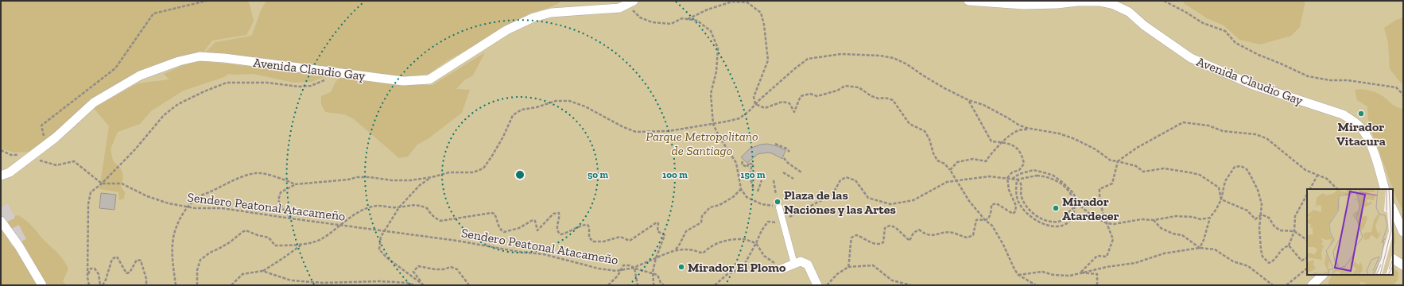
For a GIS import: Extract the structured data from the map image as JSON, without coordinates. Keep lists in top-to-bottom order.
{
  "streets": {
    "street": ["Avenida Claudio Gay"],
    "path": ["Sendero Peatonal Atacameño"]
  },
  "parks": ["Parque Metropolitano de Santiago"],
  "places": [
    "Mirador Vitacura",
    "Plaza de las Naciones y las Artes",
    "Mirador Atardecer",
    "Mirador El Plomo"
  ],
  "rings": ["50 m", "100 m", "150 m"]
}
